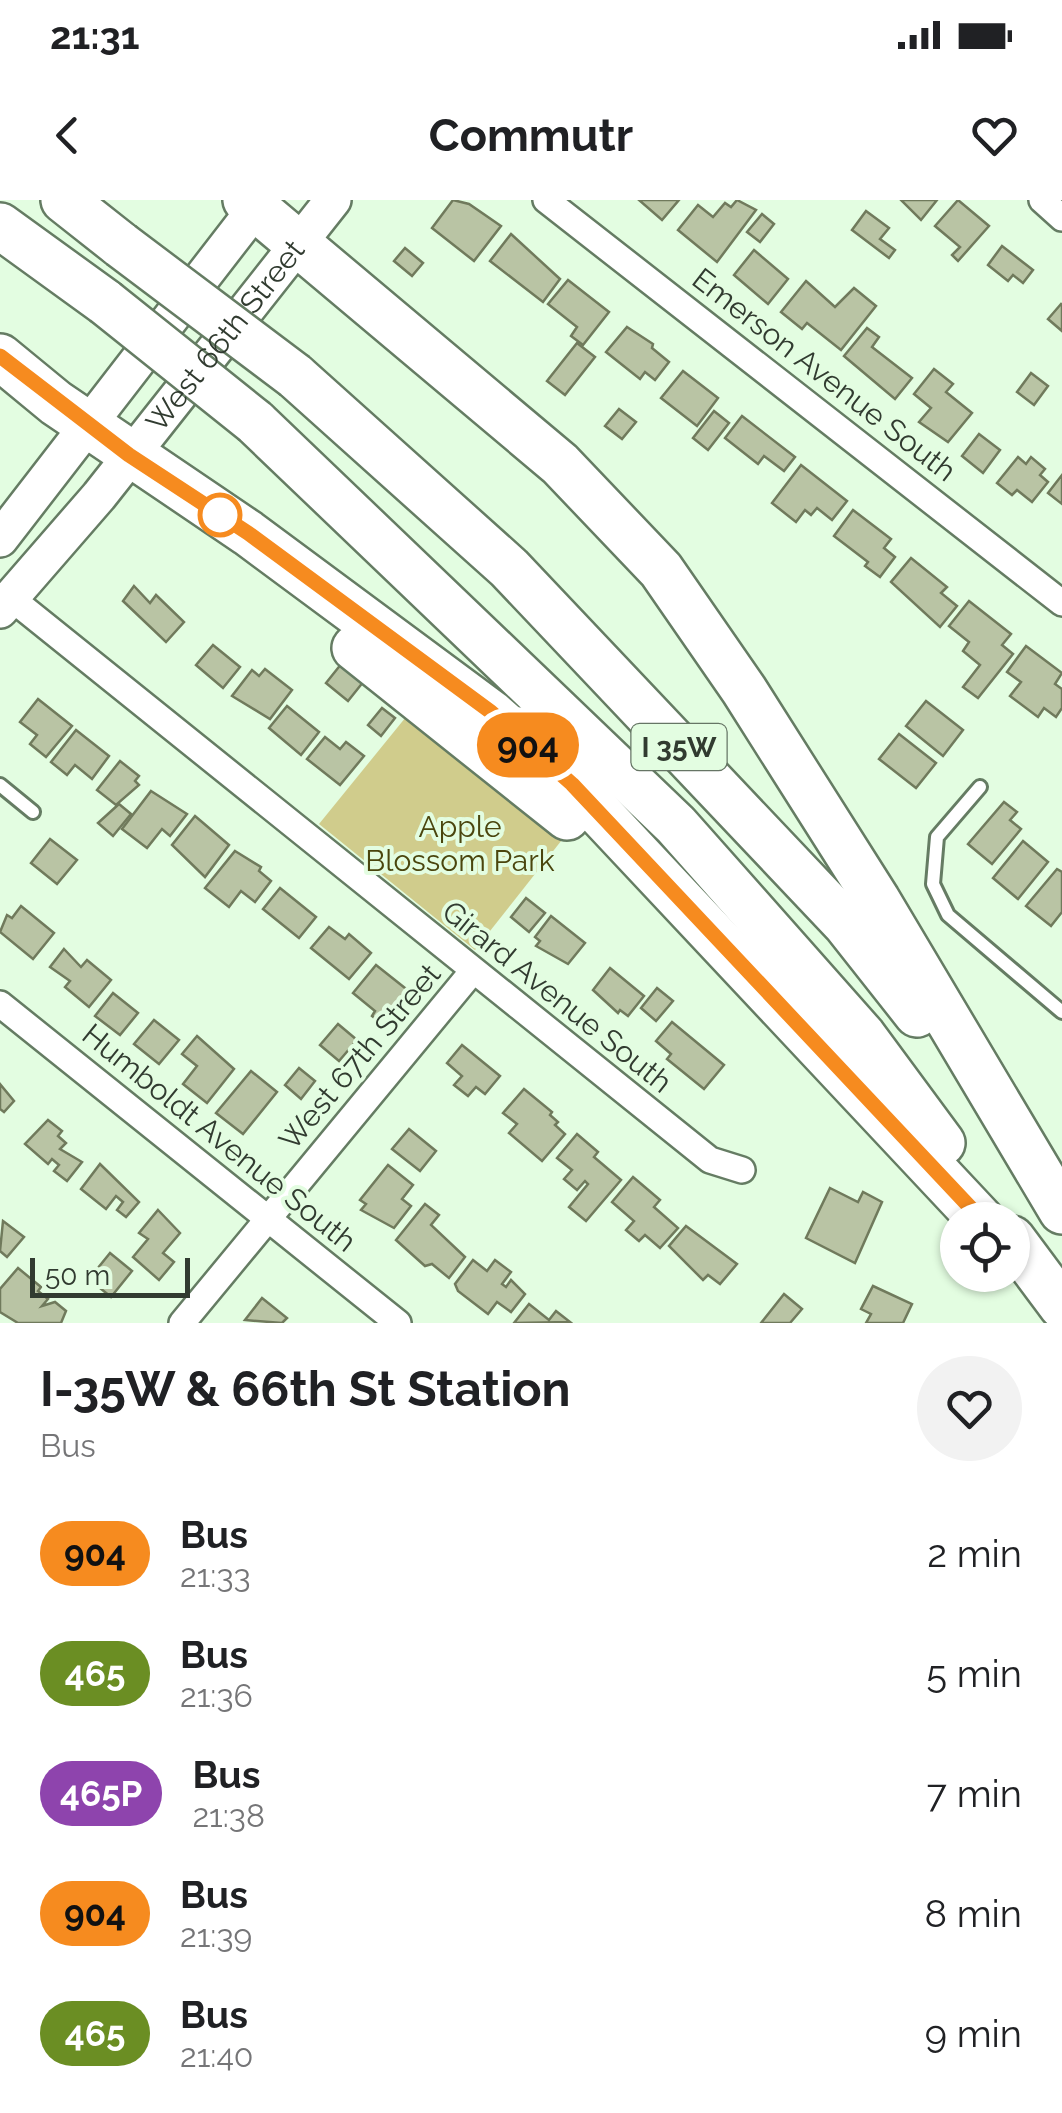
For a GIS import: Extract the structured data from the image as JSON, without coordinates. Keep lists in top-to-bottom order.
{
  "streets": {
    "highway": ["I 35W"],
    "main road": ["West 66th Street"],
    "street": [
      "Emerson Avenue South",
      "Girard Avenue South",
      "West 67th Street",
      "Humboldt Avenue South"
    ]
  },
  "crossings": [
    ["West 66th Street", "Girard Avenue South"],
    ["Girard Avenue South", "West 67th Street"],
    ["West 67th Street", "Humboldt Avenue South"]
  ],
  "parks": ["Apple Blossom Park"],
  "lines": ["bus line 904"],
  "scale_bar": "50 m",
  "page": {
    "status": "21:31",
    "header": "Commutr",
    "on_map": "904",
    "scale": "50 m",
    "heading": ["I-35W & 66th St Station", "Bus"],
    "list": [
      {
        "mark": "904",
        "name": "Bus",
        "note": "21:33",
        "value": "2 min"
      },
      {
        "mark": "465",
        "name": "Bus",
        "note": "21:36",
        "value": "5 min"
      },
      {
        "mark": "465P",
        "name": "Bus",
        "note": "21:38",
        "value": "7 min"
      },
      {
        "mark": "904",
        "name": "Bus",
        "note": "21:39",
        "value": "8 min"
      },
      {
        "mark": "465",
        "name": "Bus",
        "note": "21:40",
        "value": "9 min"
      }
    ]
  }
}
